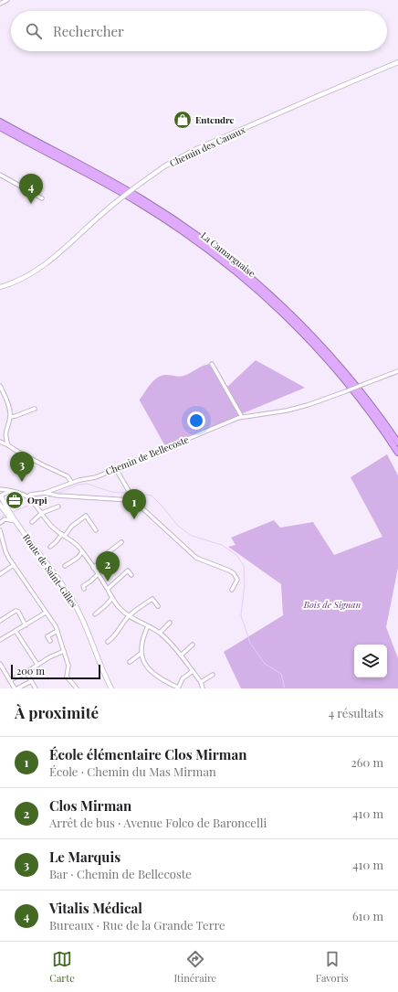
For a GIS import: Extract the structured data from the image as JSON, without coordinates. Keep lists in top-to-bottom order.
{
  "streets": {
    "highway": ["La Camarguaise"],
    "main road": ["Chemin des Canaux", "Route de Saint-Gilles"],
    "street": ["Chemin de Bellecoste"]
  },
  "parks": ["Bois de Signan"],
  "places": {
    "shop": ["Entendre"],
    "office": ["Orpi"]
  },
  "scale_bar": "200 m",
  "page": {
    "search": "Rechercher",
    "pins": [
      "4",
      "3",
      "1",
      "2"
    ],
    "scale": "200 m",
    "heading": ["À proximité", "4 résultats"],
    "list": [
      {
        "mark": "1",
        "name": "École élémentaire Clos Mirman",
        "note": "École · Chemin du Mas Mirman",
        "value": "260 m"
      },
      {
        "mark": "2",
        "name": "Clos Mirman",
        "note": "Arrêt de bus · Avenue Folco de Baroncelli",
        "value": "410 m"
      },
      {
        "mark": "3",
        "name": "Le Marquis",
        "note": "Bar · Chemin de Bellecoste",
        "value": "410 m"
      },
      {
        "mark": "4",
        "name": "Vitalis Médical",
        "note": "Bureaux · Rue de la Grande Terre",
        "value": "610 m"
      }
    ],
    "nav": ["Carte", "Itinéraire", "Favoris"]
  }
}
